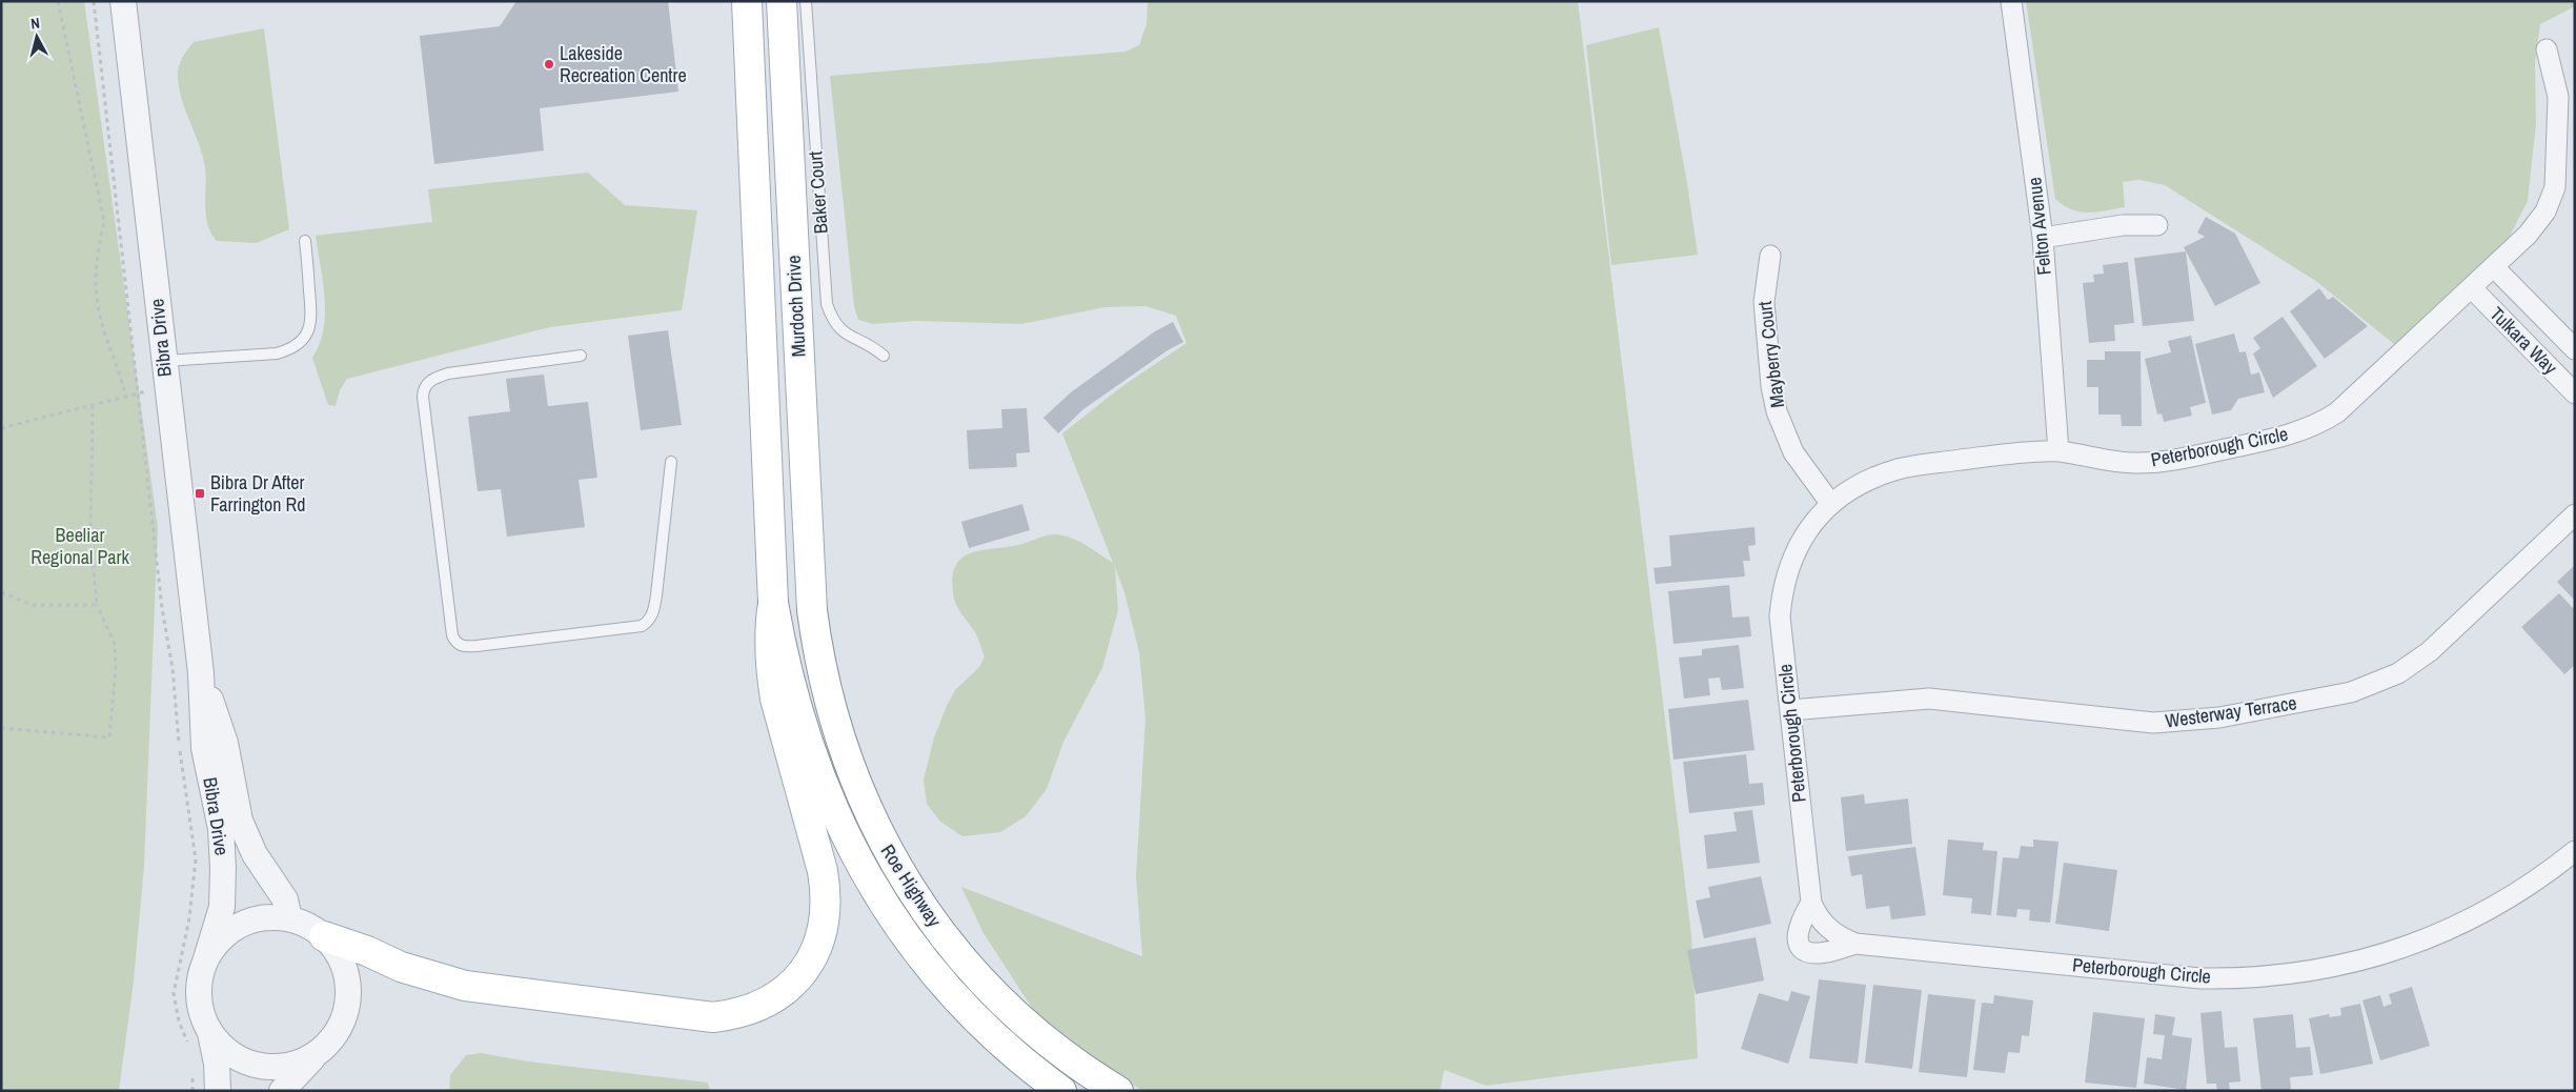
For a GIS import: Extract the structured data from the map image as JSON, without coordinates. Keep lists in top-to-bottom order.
{
  "streets": {
    "main road": ["Murdoch Drive", "Roe Highway"],
    "street": [
      "Felton Avenue",
      "Bibra Drive",
      "Tulkara Way",
      "Mayberry Court",
      "Peterborough Circle",
      "Westerway Terrace"
    ],
    "lane": ["Baker Court"]
  },
  "crossings": [
    ["Felton Avenue", "Peterborough Circle"],
    ["Murdoch Drive", "Roe Highway"],
    ["Tulkara Way", "Peterborough Circle"],
    ["Mayberry Court", "Peterborough Circle"],
    ["Peterborough Circle", "Westerway Terrace"]
  ],
  "parks": ["Beeliar Regional Park"],
  "places": {
    "other": ["Lakeside Recreation Centre"],
    "transit": ["Bibra Dr After Farrington Rd"]
  },
  "north": "top"
}
